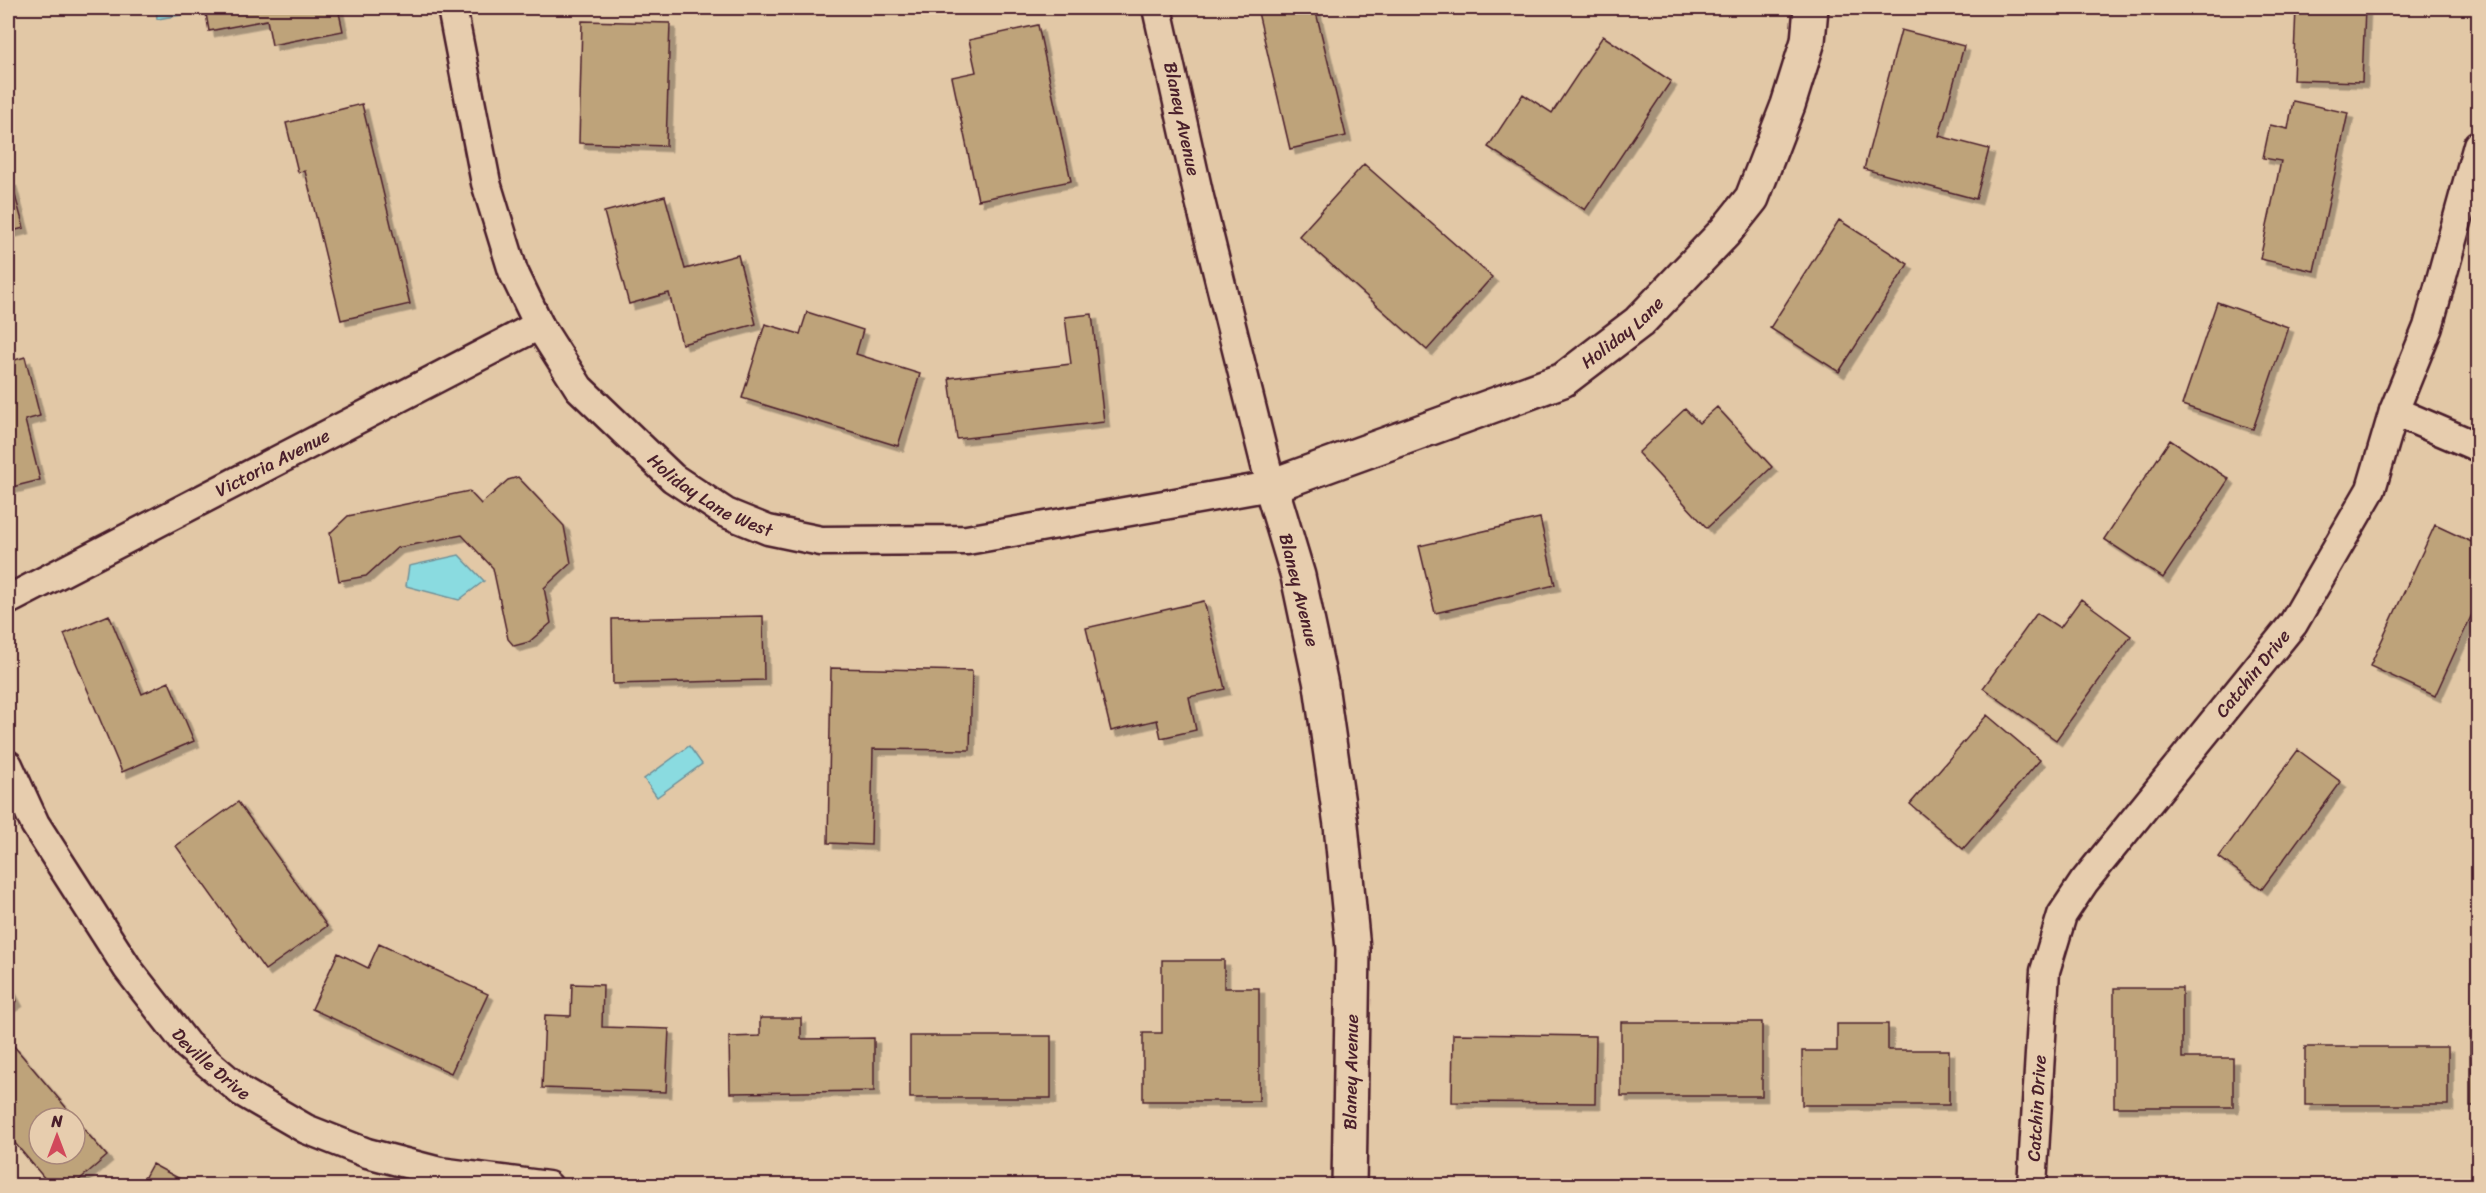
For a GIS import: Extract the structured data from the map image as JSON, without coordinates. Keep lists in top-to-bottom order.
{
  "streets": {
    "street": [
      "Blaney Avenue",
      "Holiday Lane",
      "Victoria Avenue",
      "Holiday Lane West",
      "Catchin Drive",
      "Deville Drive"
    ]
  },
  "crossings": [
    ["Blaney Avenue", "Holiday Lane"],
    ["Blaney Avenue", "Holiday Lane West"],
    ["Holiday Lane", "Holiday Lane West"],
    ["Victoria Avenue", "Holiday Lane West"]
  ],
  "north": "top"
}
